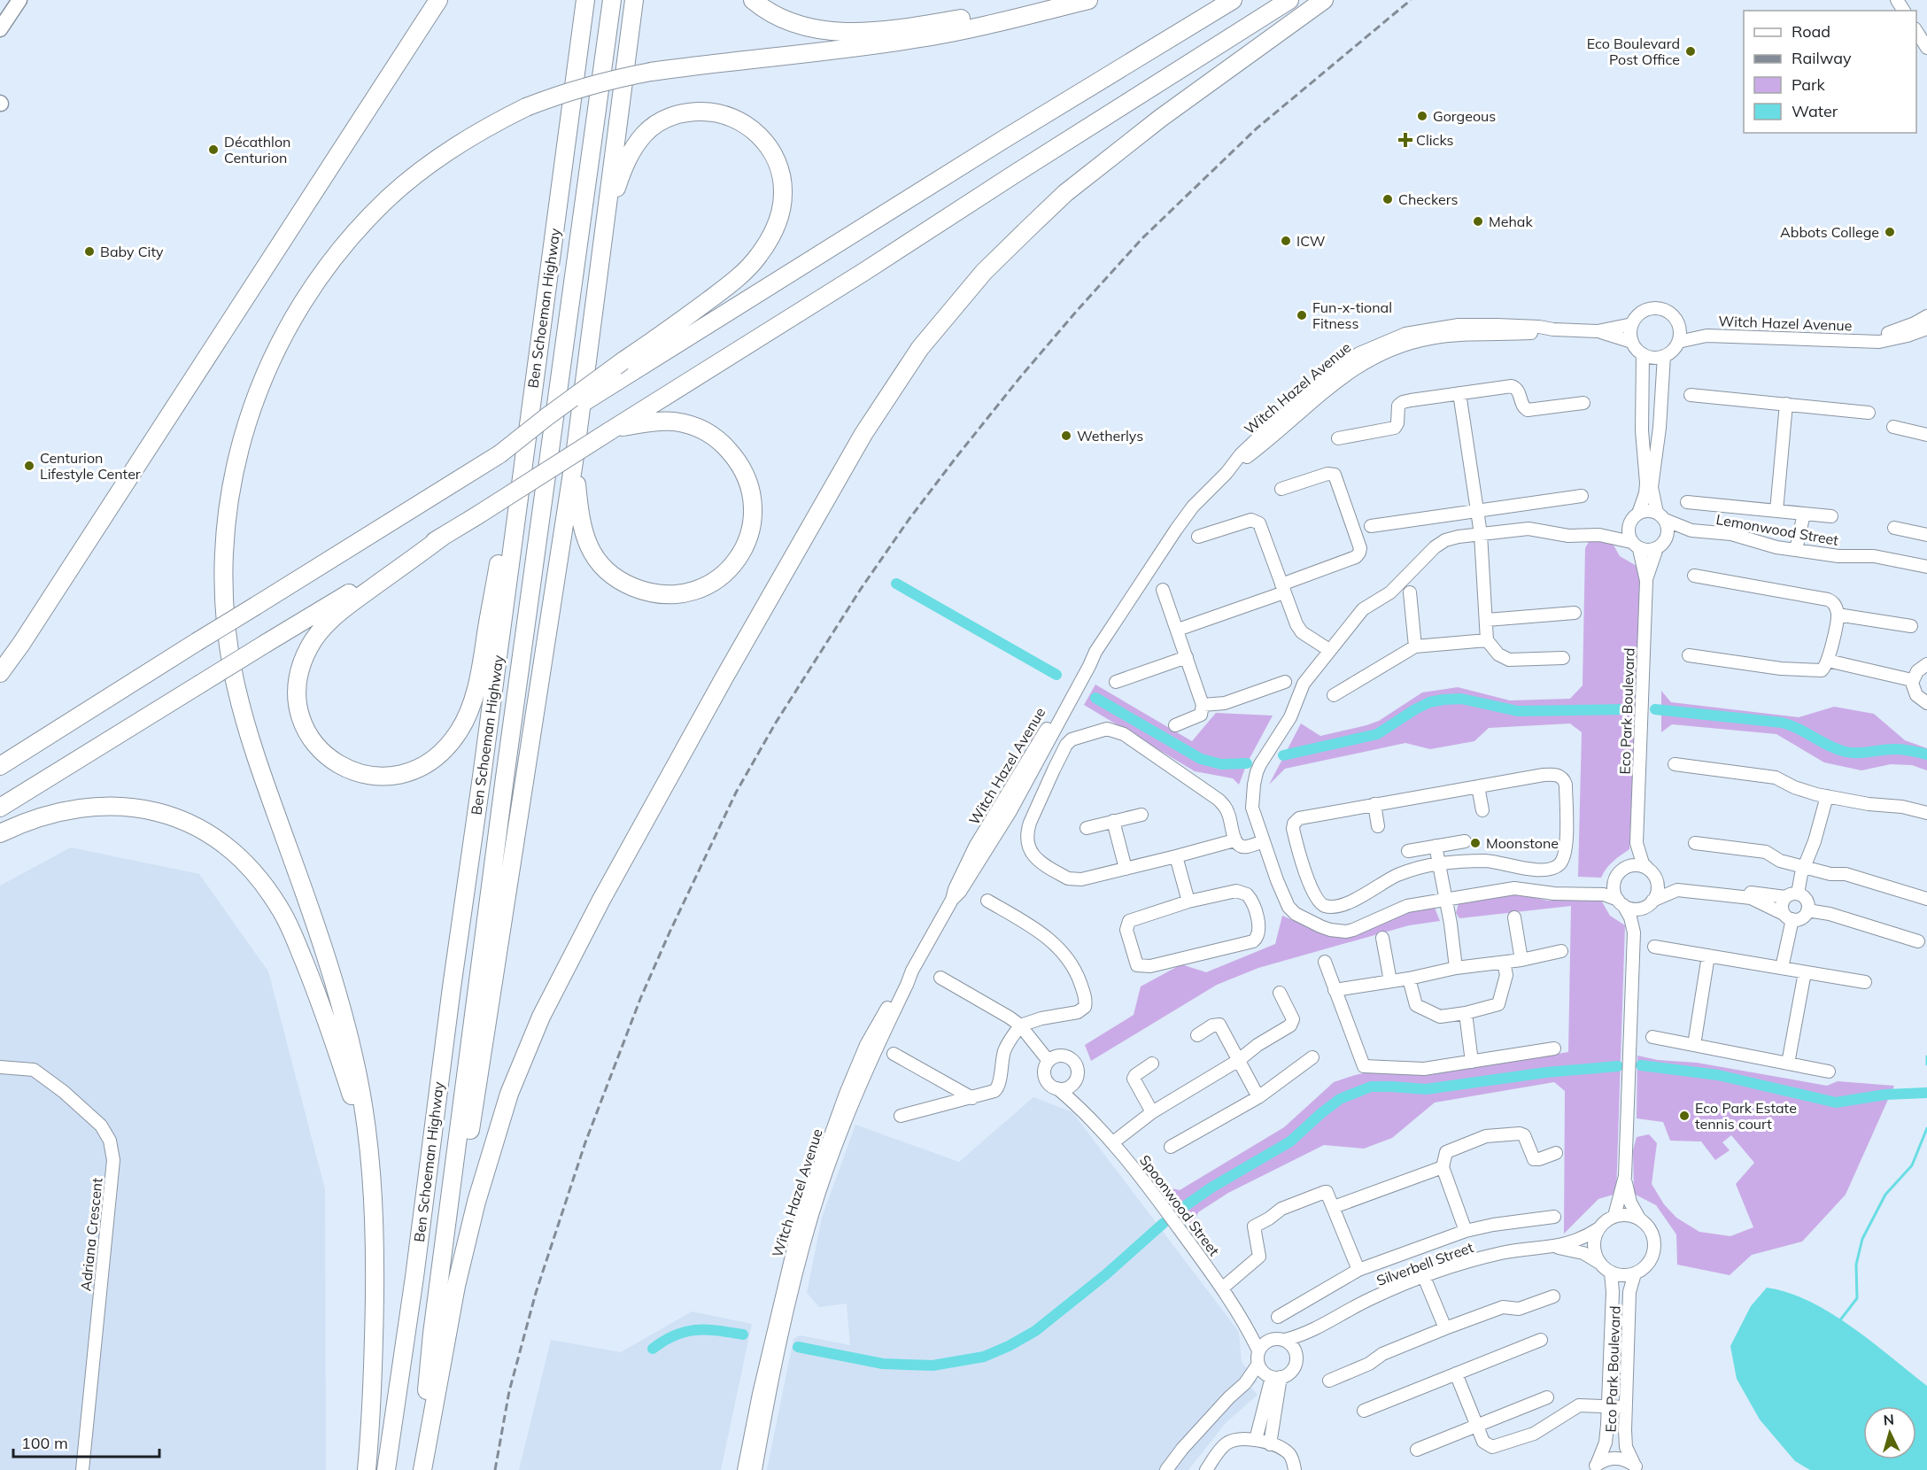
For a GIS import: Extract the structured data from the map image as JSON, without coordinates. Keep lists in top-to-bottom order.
{
  "streets": {
    "highway": ["Ben Schoeman Highway"],
    "street": [
      "Witch Hazel Avenue",
      "Lemonwood Street",
      "Eco Park Boulevard",
      "Spoonwood Street",
      "Adriana Crescent",
      "Silverbell Street"
    ]
  },
  "crossings": [
    ["Lemonwood Street", "Eco Park Boulevard"],
    ["Eco Park Boulevard", "Silverbell Street"],
    ["Spoonwood Street", "Silverbell Street"]
  ],
  "places": {
    "other": [
      "Eco Boulevard Post Office",
      "Gorgeous",
      "Décathlon Centurion",
      "Checkers",
      "Mehak",
      "Abbots College",
      "ICW",
      "Baby City",
      "Fun-x-tional Fitness",
      "Wetherlys",
      "Centurion Lifestyle Center",
      "Moonstone",
      "Eco Park Estate tennis court"
    ],
    "health": ["Clicks"]
  },
  "legend": [
    "Road",
    "Railway",
    "Park",
    "Water"
  ],
  "scale_bar": "100 m",
  "north": "top"
}
